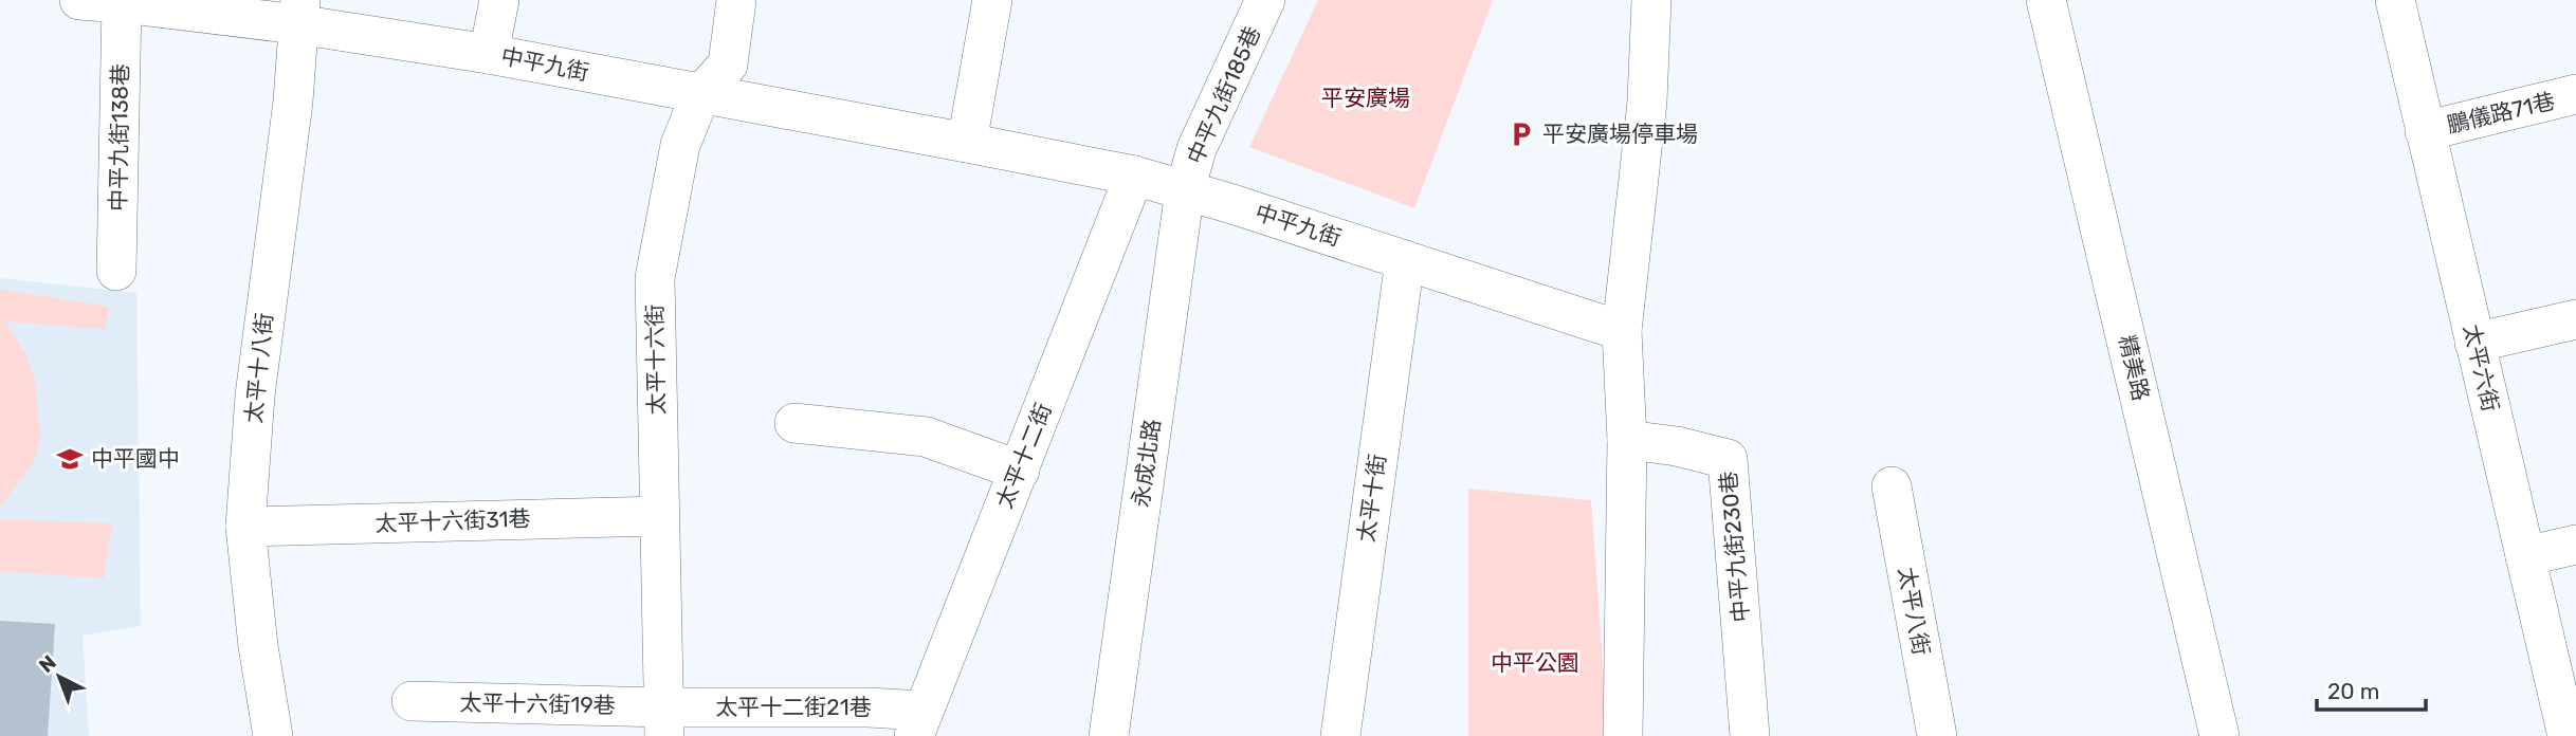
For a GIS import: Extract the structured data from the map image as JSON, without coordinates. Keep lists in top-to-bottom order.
{
  "streets": {
    "street": [
      "中平九街",
      "中平九街185巷",
      "鵬儀路71巷",
      "中平九街138巷",
      "太平十六街",
      "太平十八街",
      "精美路",
      "太平六街",
      "太平十二街",
      "永成北路",
      "太平十街",
      "太平十六街31巷",
      "中平九街230巷",
      "太平八街",
      "太平十六街19巷",
      "太平十二街21巷"
    ]
  },
  "crossings": [
    ["中平九街", "中平九街185巷"],
    ["中平九街", "中平九街138巷"],
    ["中平九街", "太平十六街"],
    ["中平九街", "太平十八街"],
    ["中平九街", "太平十二街"],
    ["中平九街", "永成北路"],
    ["中平九街", "太平十街"],
    ["中平九街185巷", "永成北路"],
    ["鵬儀路71巷", "太平六街"],
    ["太平十六街", "太平十六街31巷"],
    ["太平十六街", "太平十六街19巷"],
    ["太平十六街", "太平十二街21巷"],
    ["太平十八街", "太平十六街31巷"],
    ["太平十二街", "太平十二街21巷"],
    ["太平十六街19巷", "太平十二街21巷"]
  ],
  "parks": ["平安廣場", "中平公園"],
  "places": {
    "parking": ["平安廣場停車場"],
    "school or university": ["中平國中"]
  },
  "scale_bar": "20 m",
  "north": "top left"
}
